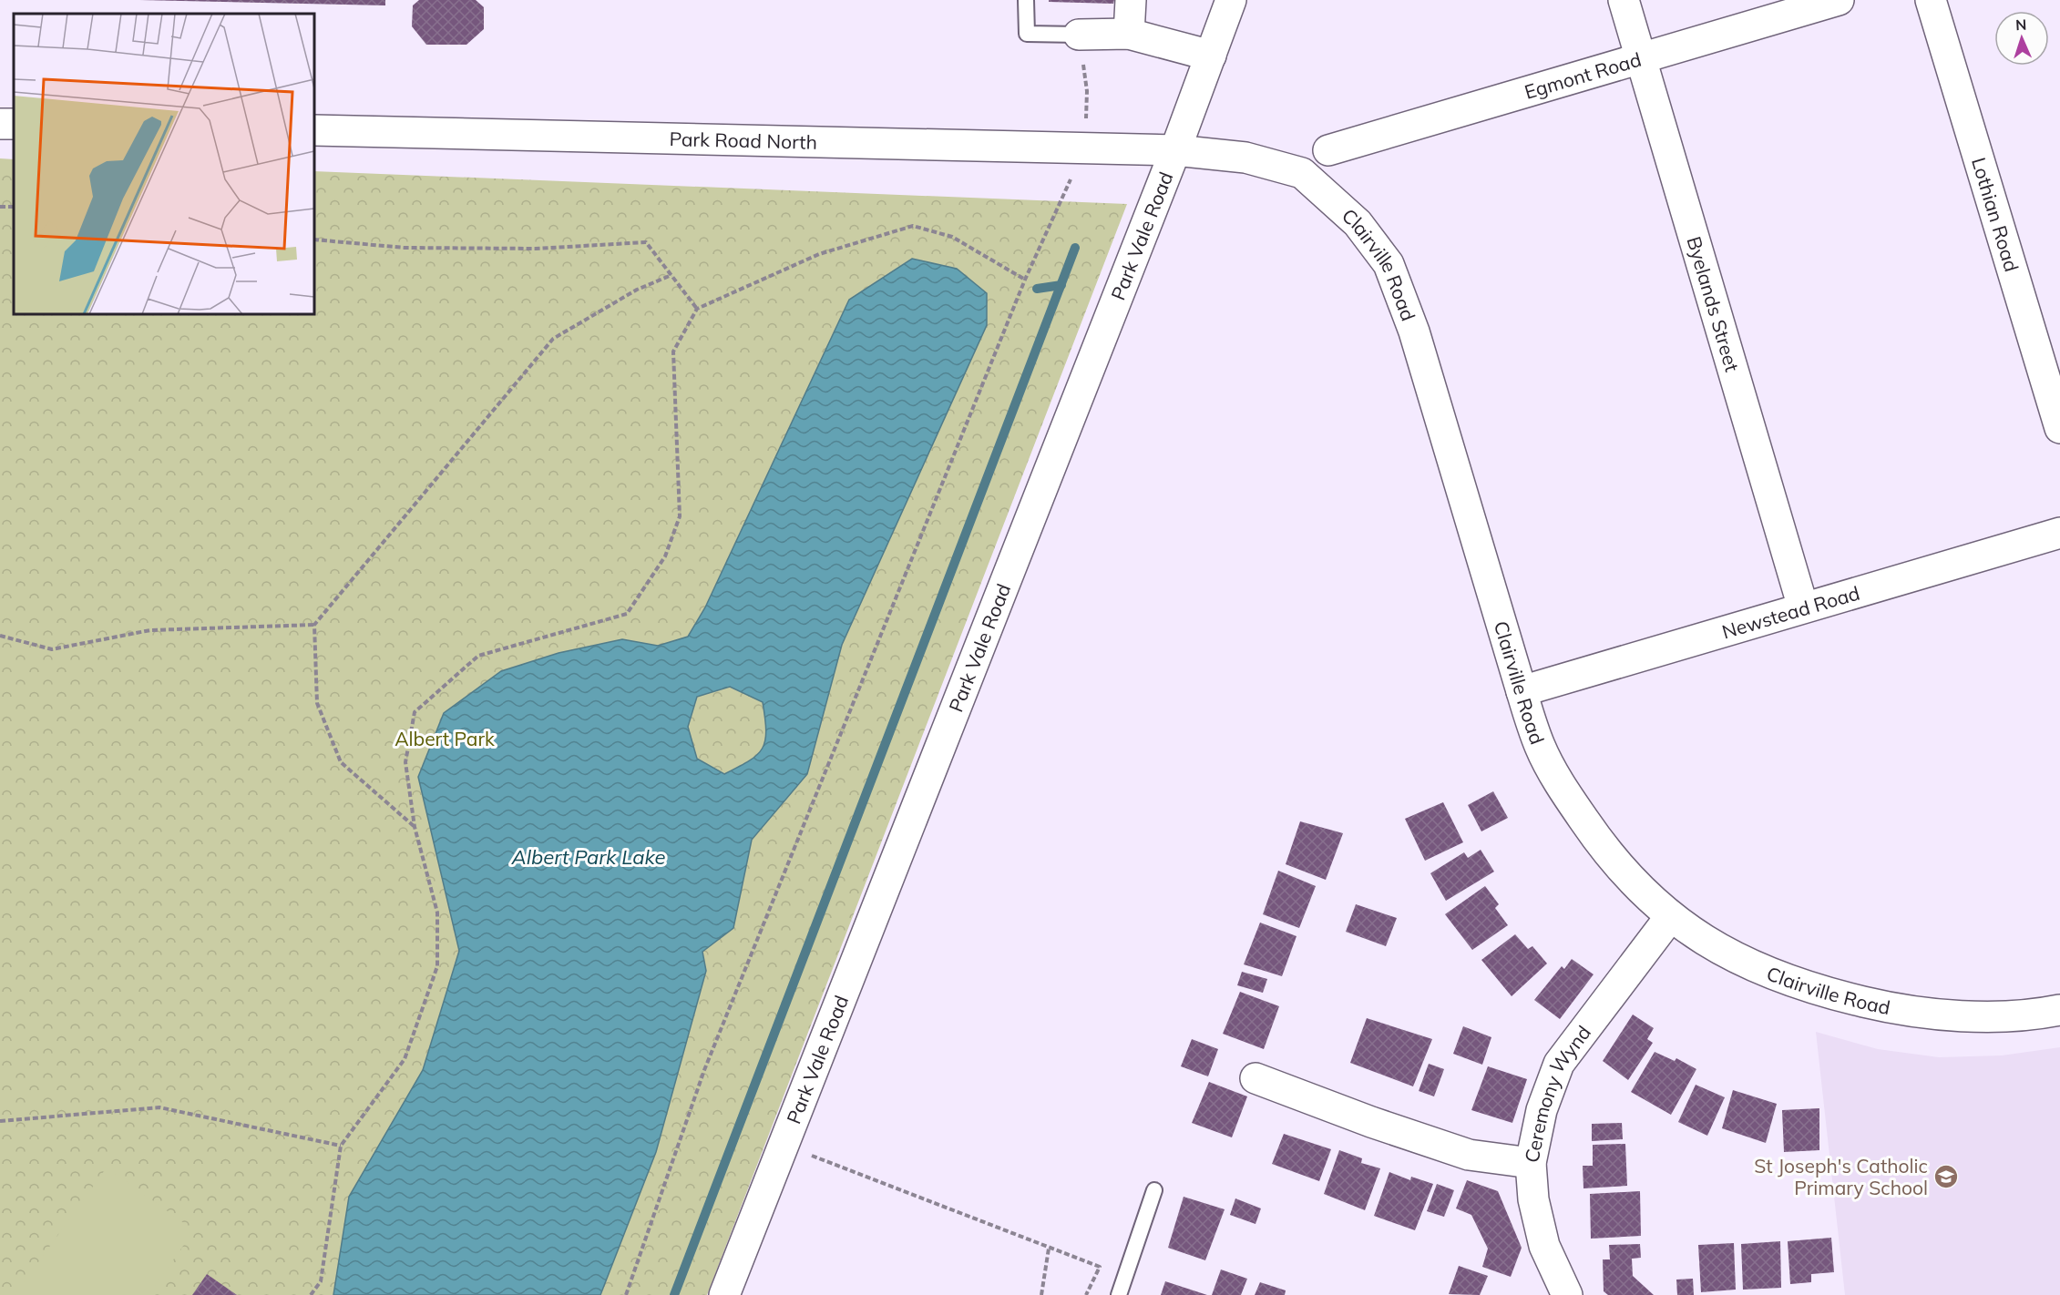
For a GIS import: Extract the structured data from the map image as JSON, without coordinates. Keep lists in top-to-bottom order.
{
  "streets": {
    "street": [
      "Egmont Road",
      "Park Road North",
      "Lothian Road",
      "Park Vale Road",
      "Clairville Road",
      "Byelands Street",
      "Newstead Road",
      "Ceremony Wynd"
    ]
  },
  "crossings": [
    ["Egmont Road", "Byelands Street"],
    ["Park Road North", "Park Vale Road"],
    ["Park Road North", "Clairville Road"],
    ["Park Vale Road", "Clairville Road"],
    ["Clairville Road", "Newstead Road"],
    ["Clairville Road", "Ceremony Wynd"],
    ["Byelands Street", "Newstead Road"]
  ],
  "water": ["Albert Park Lake"],
  "parks": ["Albert Park"],
  "places": {
    "school or university": ["St Joseph's Catholic Primary School"]
  },
  "north": "top"
}
